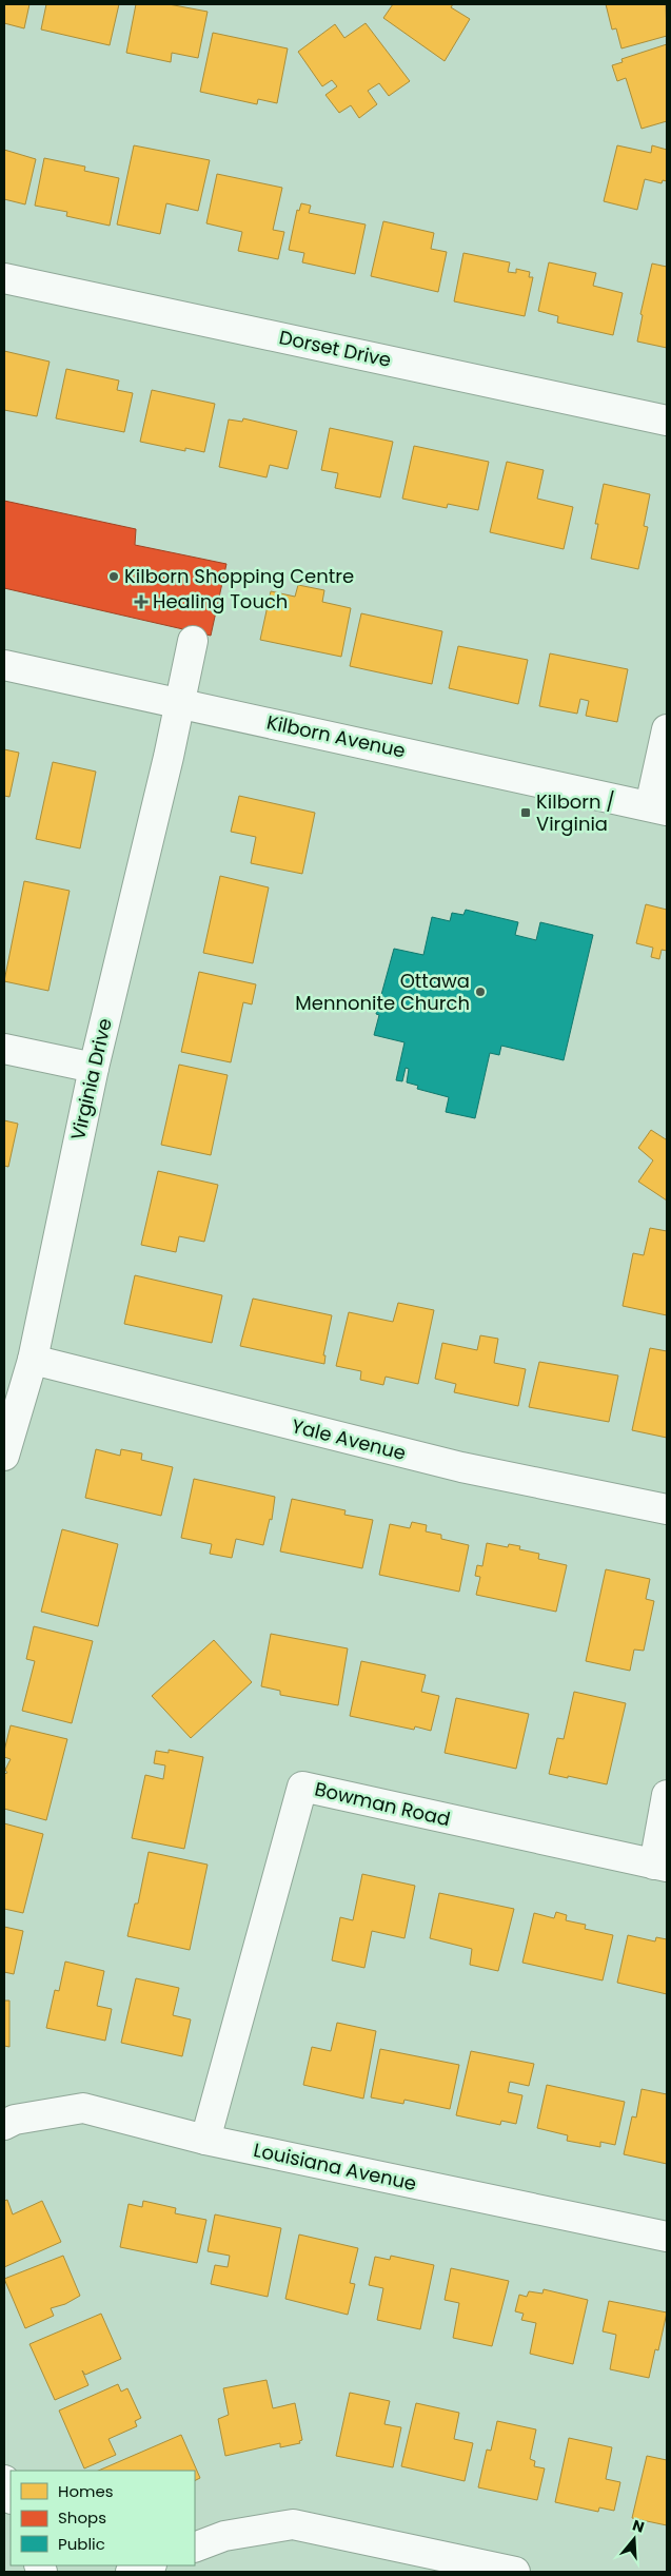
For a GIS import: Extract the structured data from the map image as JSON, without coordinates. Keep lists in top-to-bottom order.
{
  "streets": {
    "street": [
      "Dorset Drive",
      "Kilborn Avenue",
      "Virginia Drive",
      "Yale Avenue",
      "Bowman Road",
      "Louisiana Avenue"
    ]
  },
  "crossings": [
    ["Kilborn Avenue", "Virginia Drive"],
    ["Virginia Drive", "Yale Avenue"],
    ["Bowman Road", "Louisiana Avenue"]
  ],
  "places": {
    "other": ["Kilborn Shopping Centre", "Ottawa Mennonite Church"],
    "health": ["Healing Touch"],
    "transit": ["Kilborn / Virginia"]
  },
  "legend": ["Homes", "Shops", "Public"],
  "north": "top"
}
